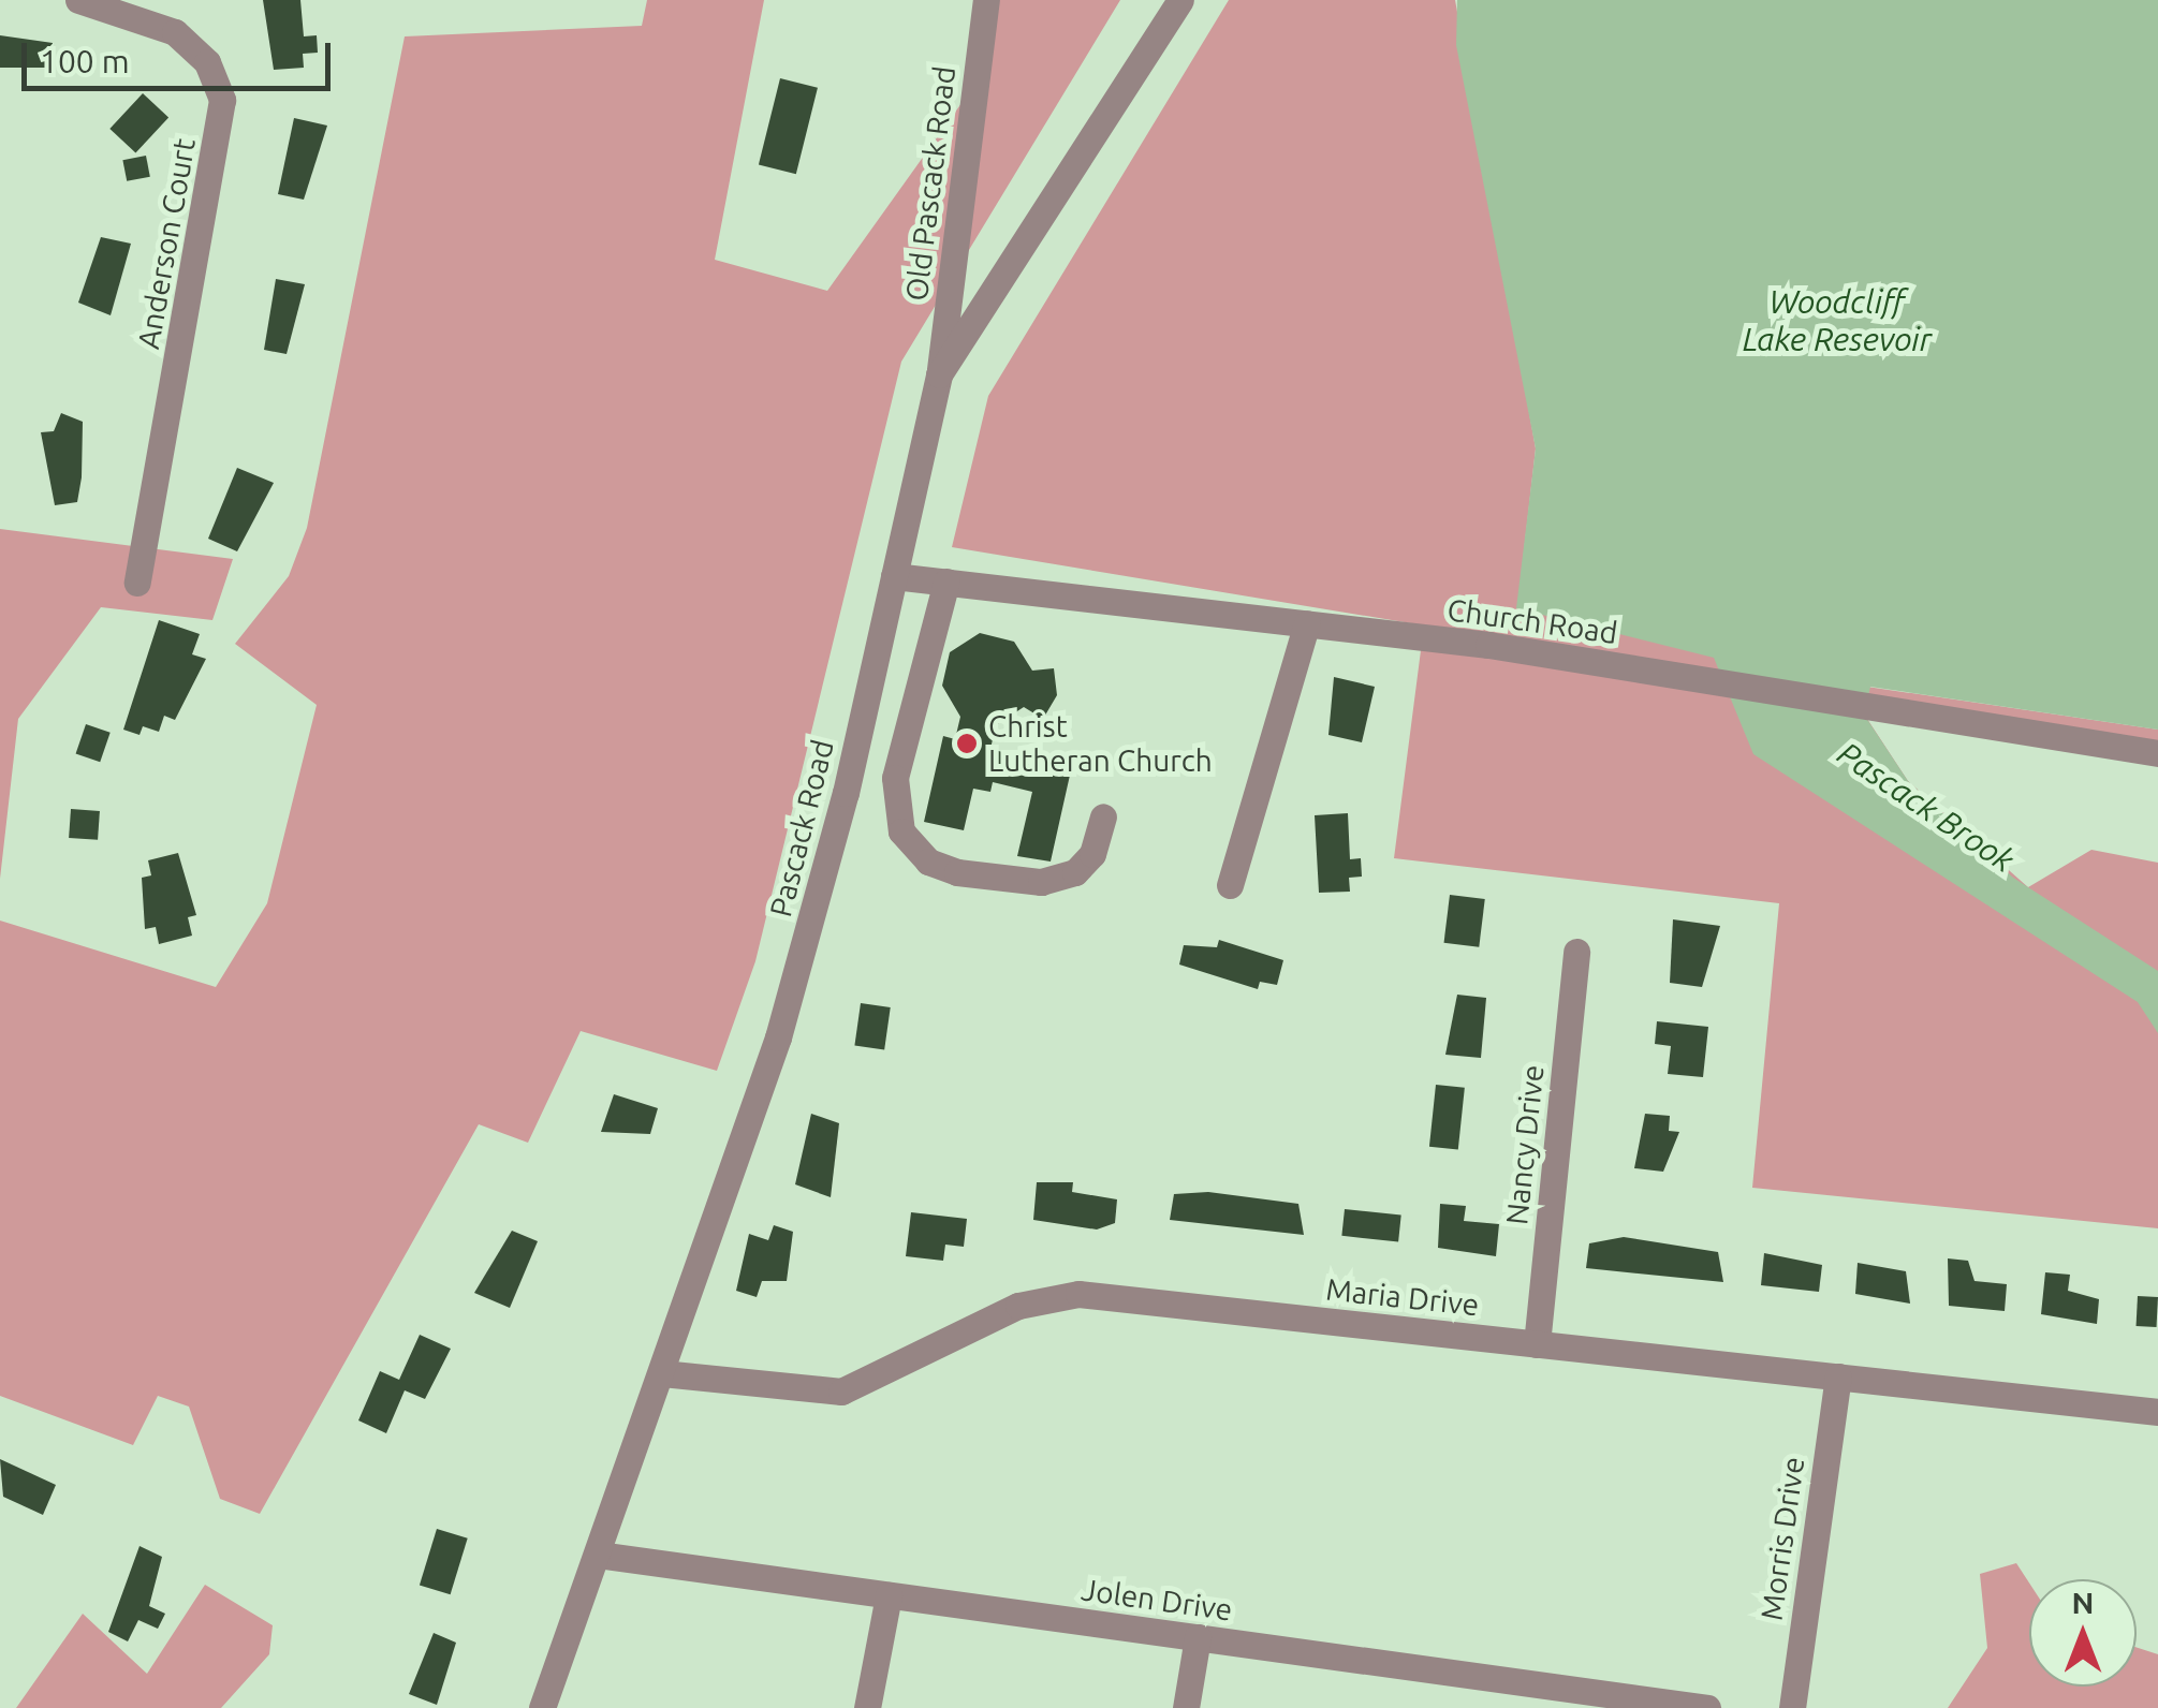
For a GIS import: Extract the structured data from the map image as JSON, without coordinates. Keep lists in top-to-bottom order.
{
  "streets": {
    "street": [
      "Old Pascack Road",
      "Anderson Court",
      "Church Road",
      "Pascack Road",
      "Nancy Drive",
      "Maria Drive",
      "Morris Drive",
      "Jolen Drive"
    ]
  },
  "crossings": [
    ["Old Pascack Road", "Pascack Road"],
    ["Church Road", "Pascack Road"],
    ["Pascack Road", "Maria Drive"],
    ["Pascack Road", "Jolen Drive"],
    ["Nancy Drive", "Maria Drive"],
    ["Maria Drive", "Morris Drive"]
  ],
  "water": ["Woodcliff Lake Resevoir", "Pascack Brook"],
  "places": ["Christ Lutheran Church"],
  "scale_bar": "100 m",
  "north": "top"
}
